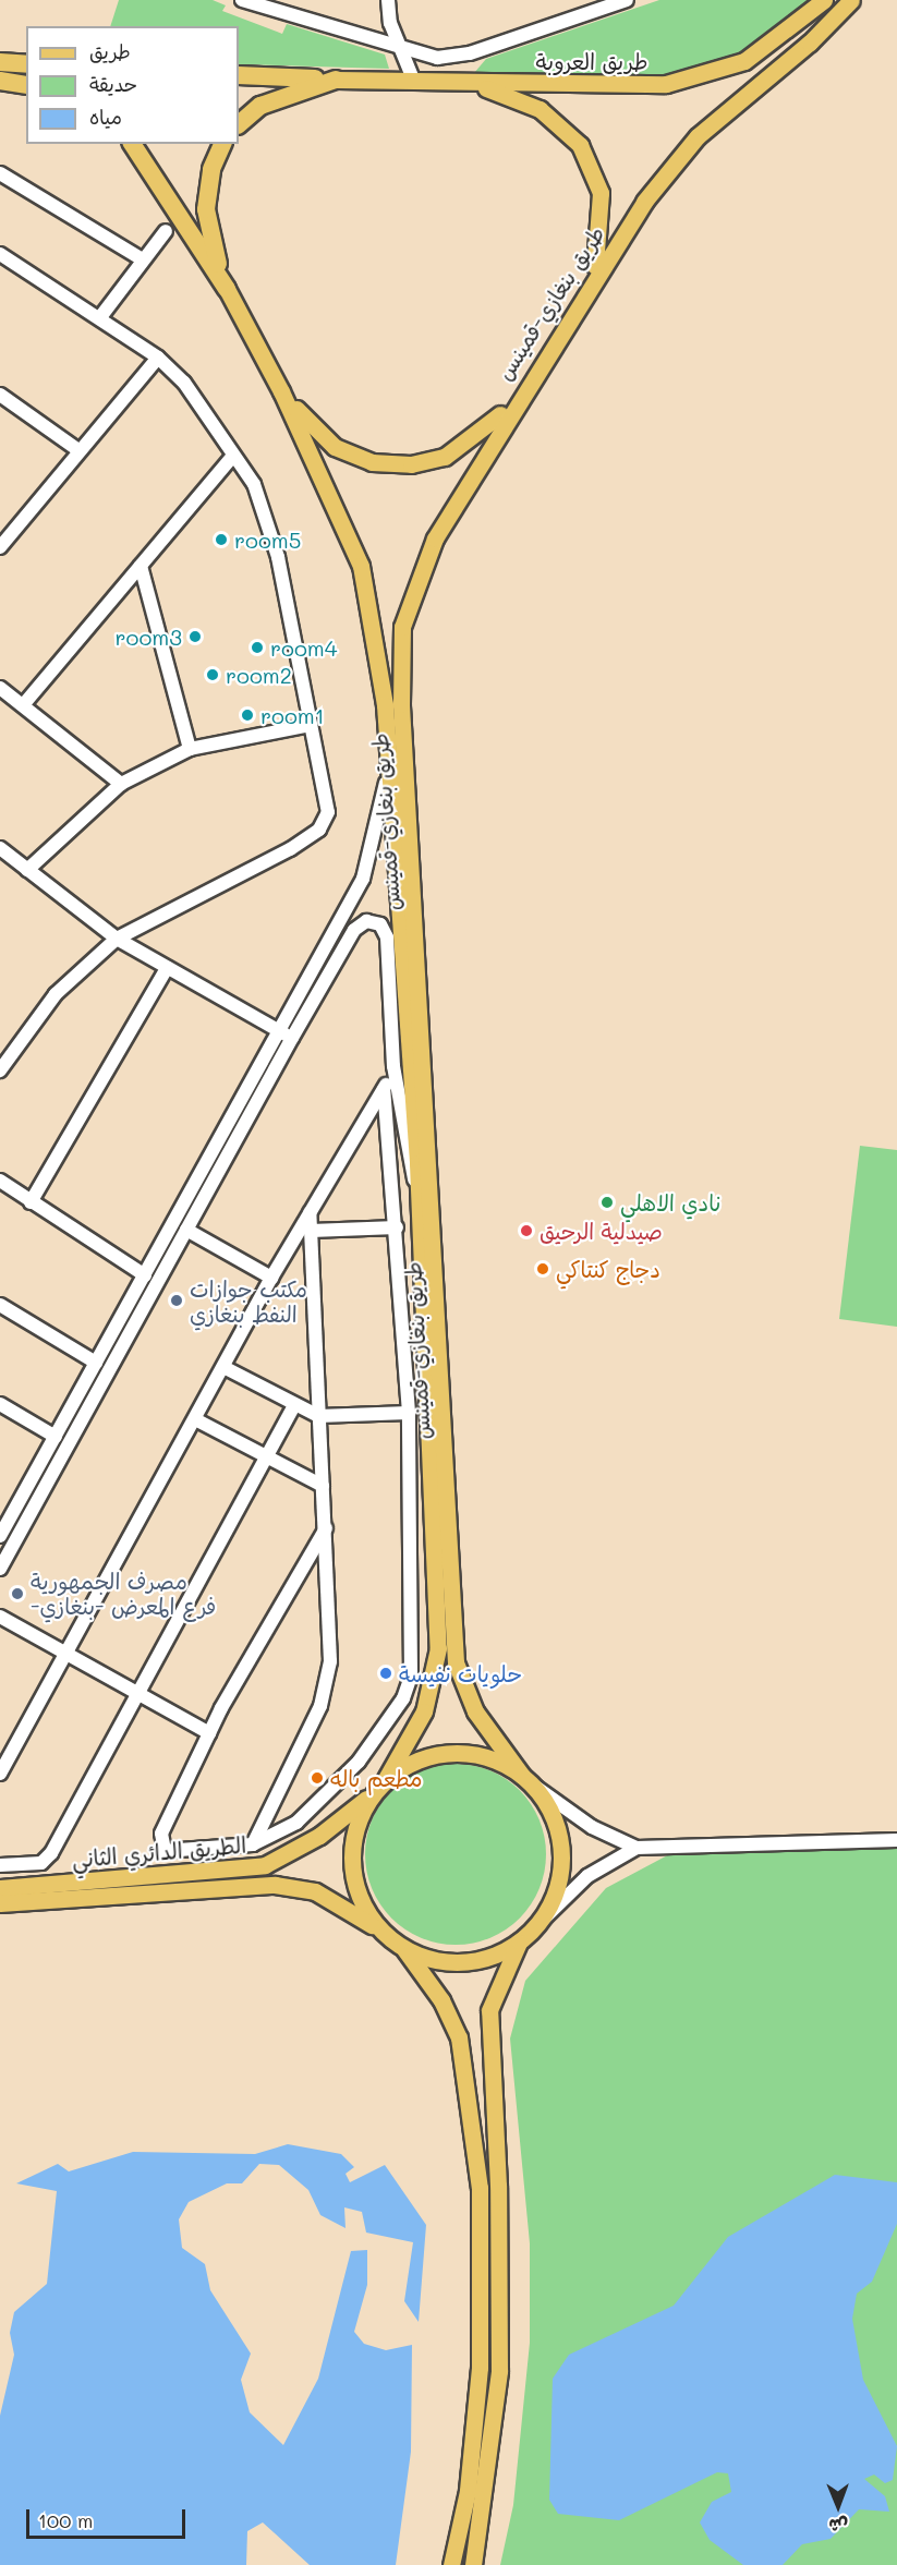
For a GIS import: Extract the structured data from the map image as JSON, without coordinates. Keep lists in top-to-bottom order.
{
  "streets": {
    "main road": ["طريق العروبة", "طريق بنغازي-قمينس", "الطريق الدائري الثاني"]
  },
  "crossings": [
    ["طريق بنغازي-قمينس", "الطريق الدائري الثاني"]
  ],
  "places": [
    "room5",
    "room3",
    "room4",
    "room2",
    "room1",
    "نادي الاهلي",
    "صيدلية الرحيق",
    "دجاج كنتاكي",
    "مكتب جوازات النفط بنغازي",
    "مصرف الجمهورية -فرع المعرض -بنغازي",
    "حلويات نفيسة",
    "مطعم باله"
  ],
  "legend": ["طريق", "حديقة", "مياه"],
  "scale_bar": "100 m",
  "north": "bottom"
}
